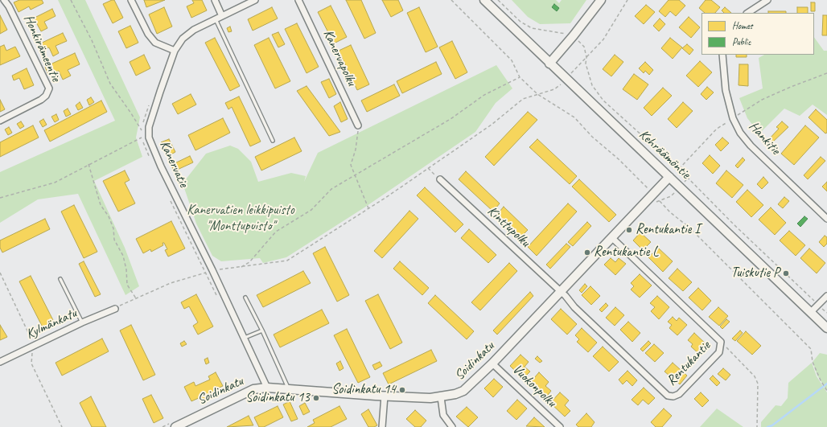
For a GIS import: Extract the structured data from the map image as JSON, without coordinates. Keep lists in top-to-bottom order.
{
  "streets": {
    "street": [
      "Honkirämeentie",
      "Kanervapolku",
      "Hankitie",
      "Kehräämöntie",
      "Kanervatie",
      "Kinttupolku",
      "Kylmänkatu",
      "Soidinkatu",
      "Rentukantie",
      "Vuokonpolku"
    ]
  },
  "crossings": [
    ["Kehräämöntie", "Soidinkatu"],
    ["Kanervatie", "Soidinkatu"],
    ["Kinttupolku", "Soidinkatu"],
    ["Kinttupolku", "Rentukantie"],
    ["Soidinkatu", "Rentukantie"],
    ["Soidinkatu", "Vuokonpolku"]
  ],
  "parks": ["Kanervatien leikkipuisto \"Monttupuisto\""],
  "places": [
    "Rentukantie I",
    "Rentukantie L",
    "Tuiskutie P",
    "Soidinkatu 14",
    "Soidinkatu 13"
  ],
  "legend": ["Homes", "Public"]
}
